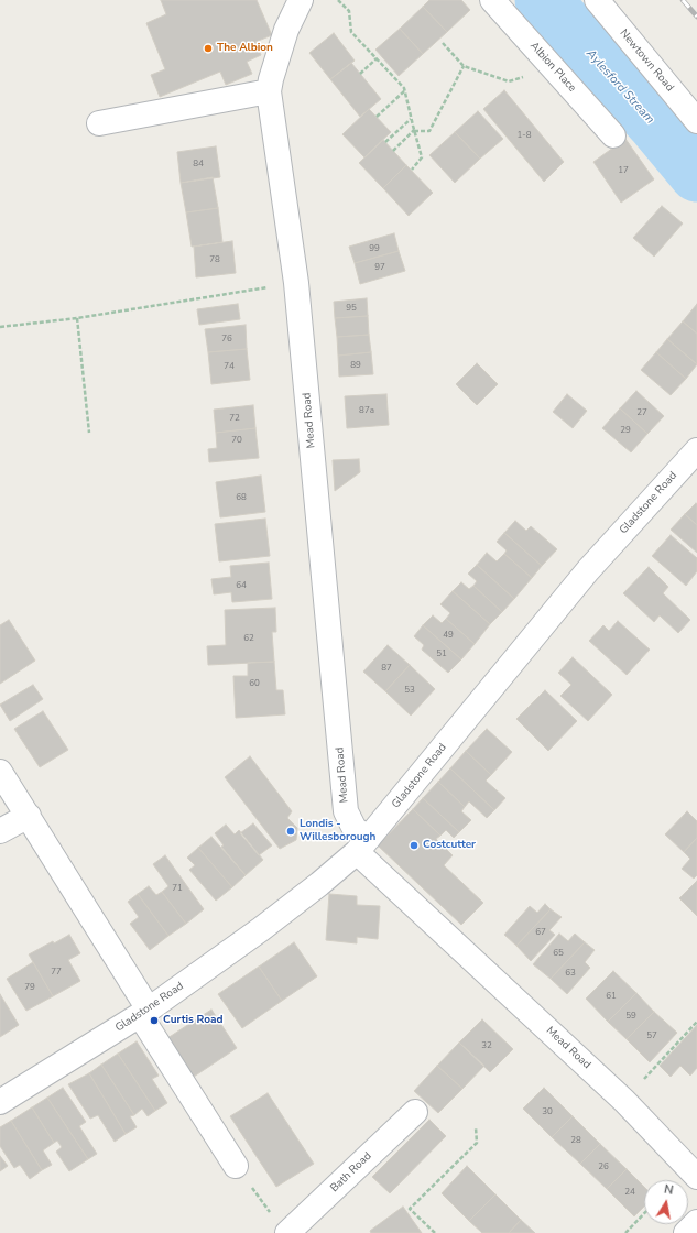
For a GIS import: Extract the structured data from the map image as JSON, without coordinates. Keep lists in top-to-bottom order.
{
  "streets": {
    "street": [
      "Newtown Road",
      "Albion Place",
      "Mead Road",
      "Gladstone Road",
      "Bath Road"
    ]
  },
  "crossings": [
    ["Mead Road", "Gladstone Road"]
  ],
  "water": ["Aylesford Stream"],
  "places": [
    "The Albion",
    "Londis - Willesborough",
    "Costcutter",
    "Curtis Road"
  ],
  "house_numbers": [
    "1-8",
    "84",
    "17",
    "99",
    "78",
    "97",
    "95",
    "76",
    "89",
    "74",
    "87a",
    "27",
    "72",
    "29",
    "70",
    "68",
    "64",
    "49",
    "62",
    "51",
    "87",
    "60",
    "53",
    "71",
    "67",
    "65",
    "77",
    "63",
    "79",
    "61",
    "59",
    "57",
    "32",
    "30",
    "28",
    "26",
    "24"
  ],
  "north": "top"
}
